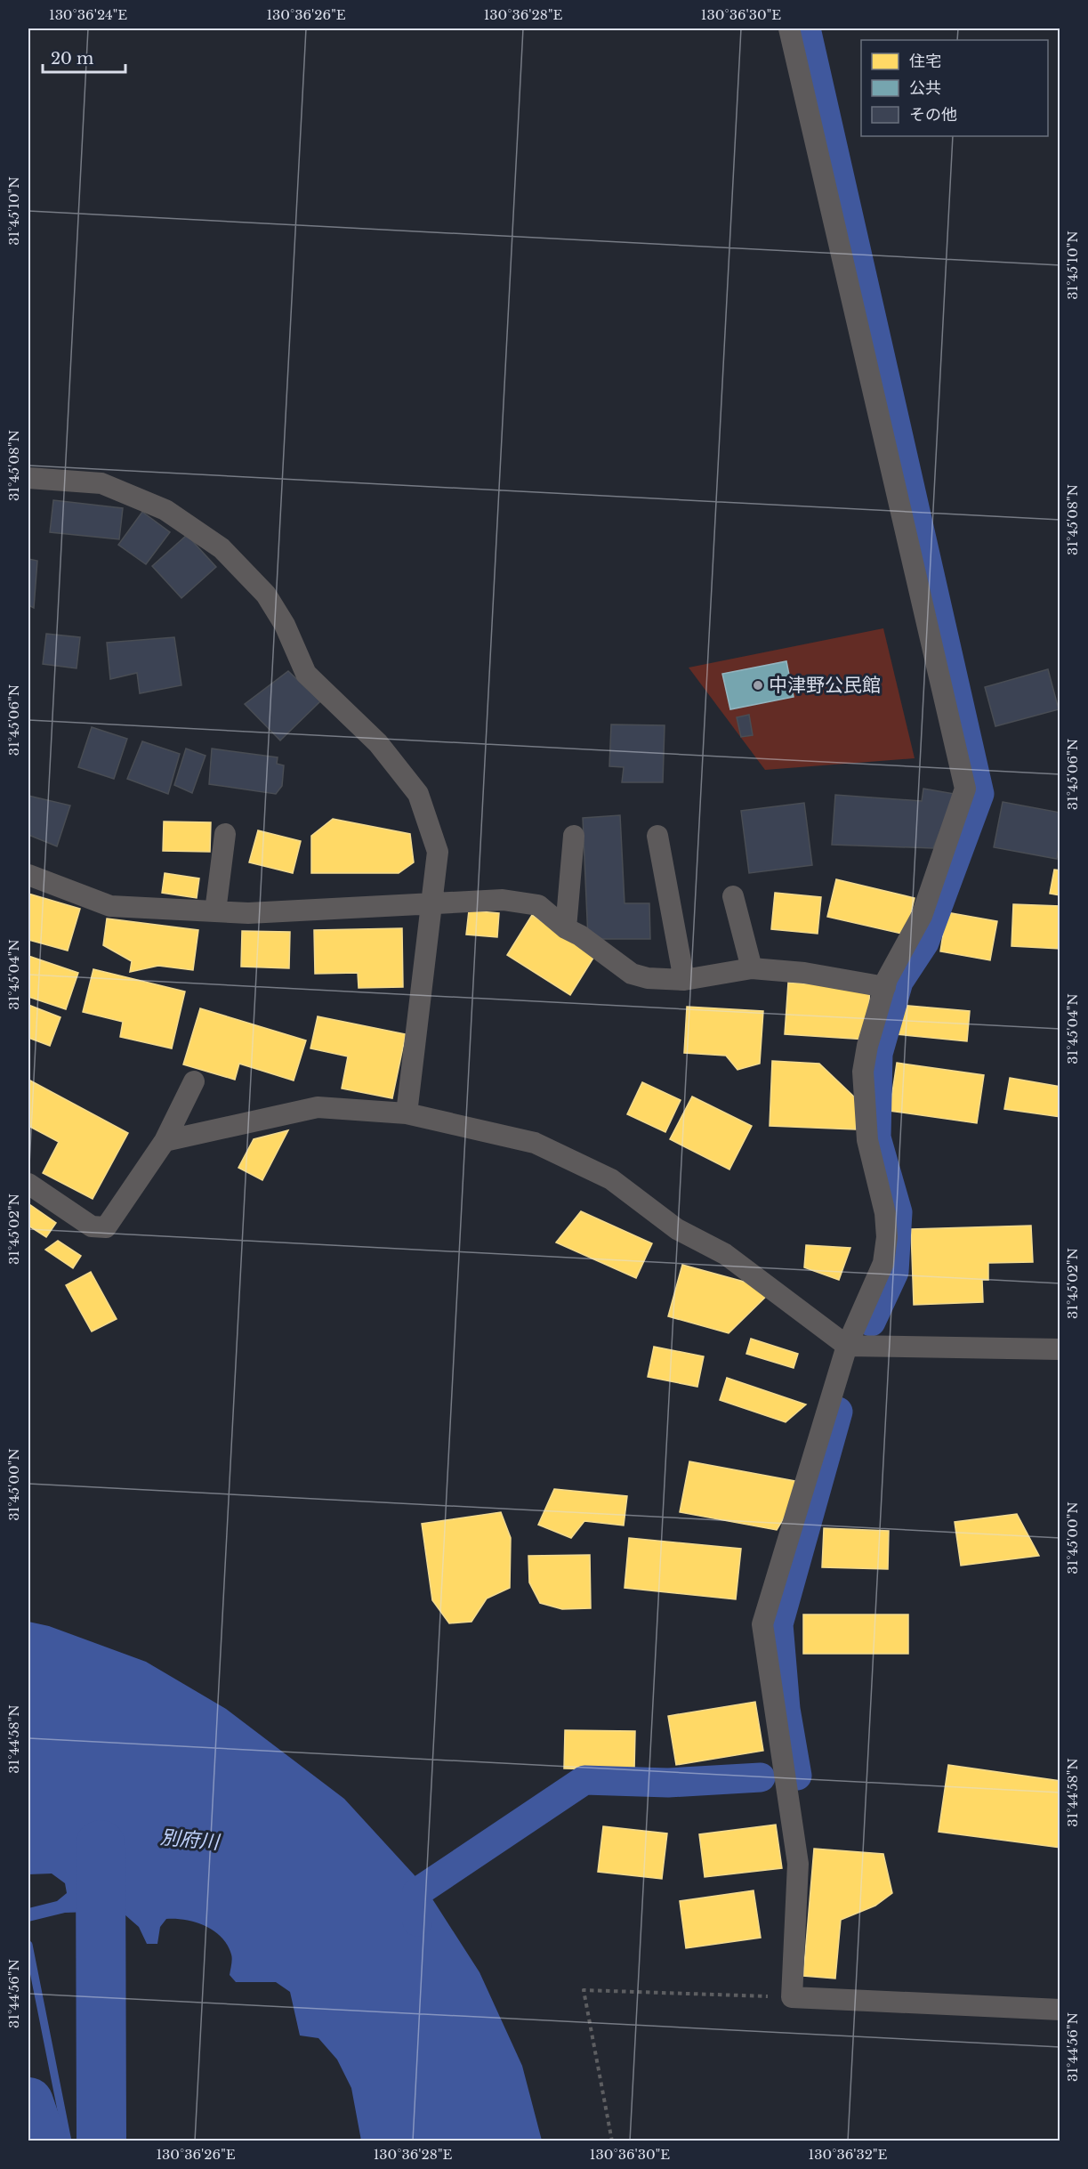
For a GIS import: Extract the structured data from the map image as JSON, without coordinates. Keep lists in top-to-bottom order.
{
  "water": ["別府川"],
  "places": ["中津野公民館"],
  "legend": ["住宅", "公共", "その他"],
  "scale_bar": "20 m",
  "coordinates": [
    "130°36'24\"E",
    "130°36'26\"E",
    "130°36'28\"E",
    "130°36'30\"E",
    "31°45'10\"N",
    "31°45'08\"N",
    "31°45'06\"N",
    "31°45'04\"N",
    "31°45'02\"N",
    "31°45'00\"N",
    "31°44'58\"N",
    "31°44'56\"N",
    "130°36'32\"E"
  ]
}
